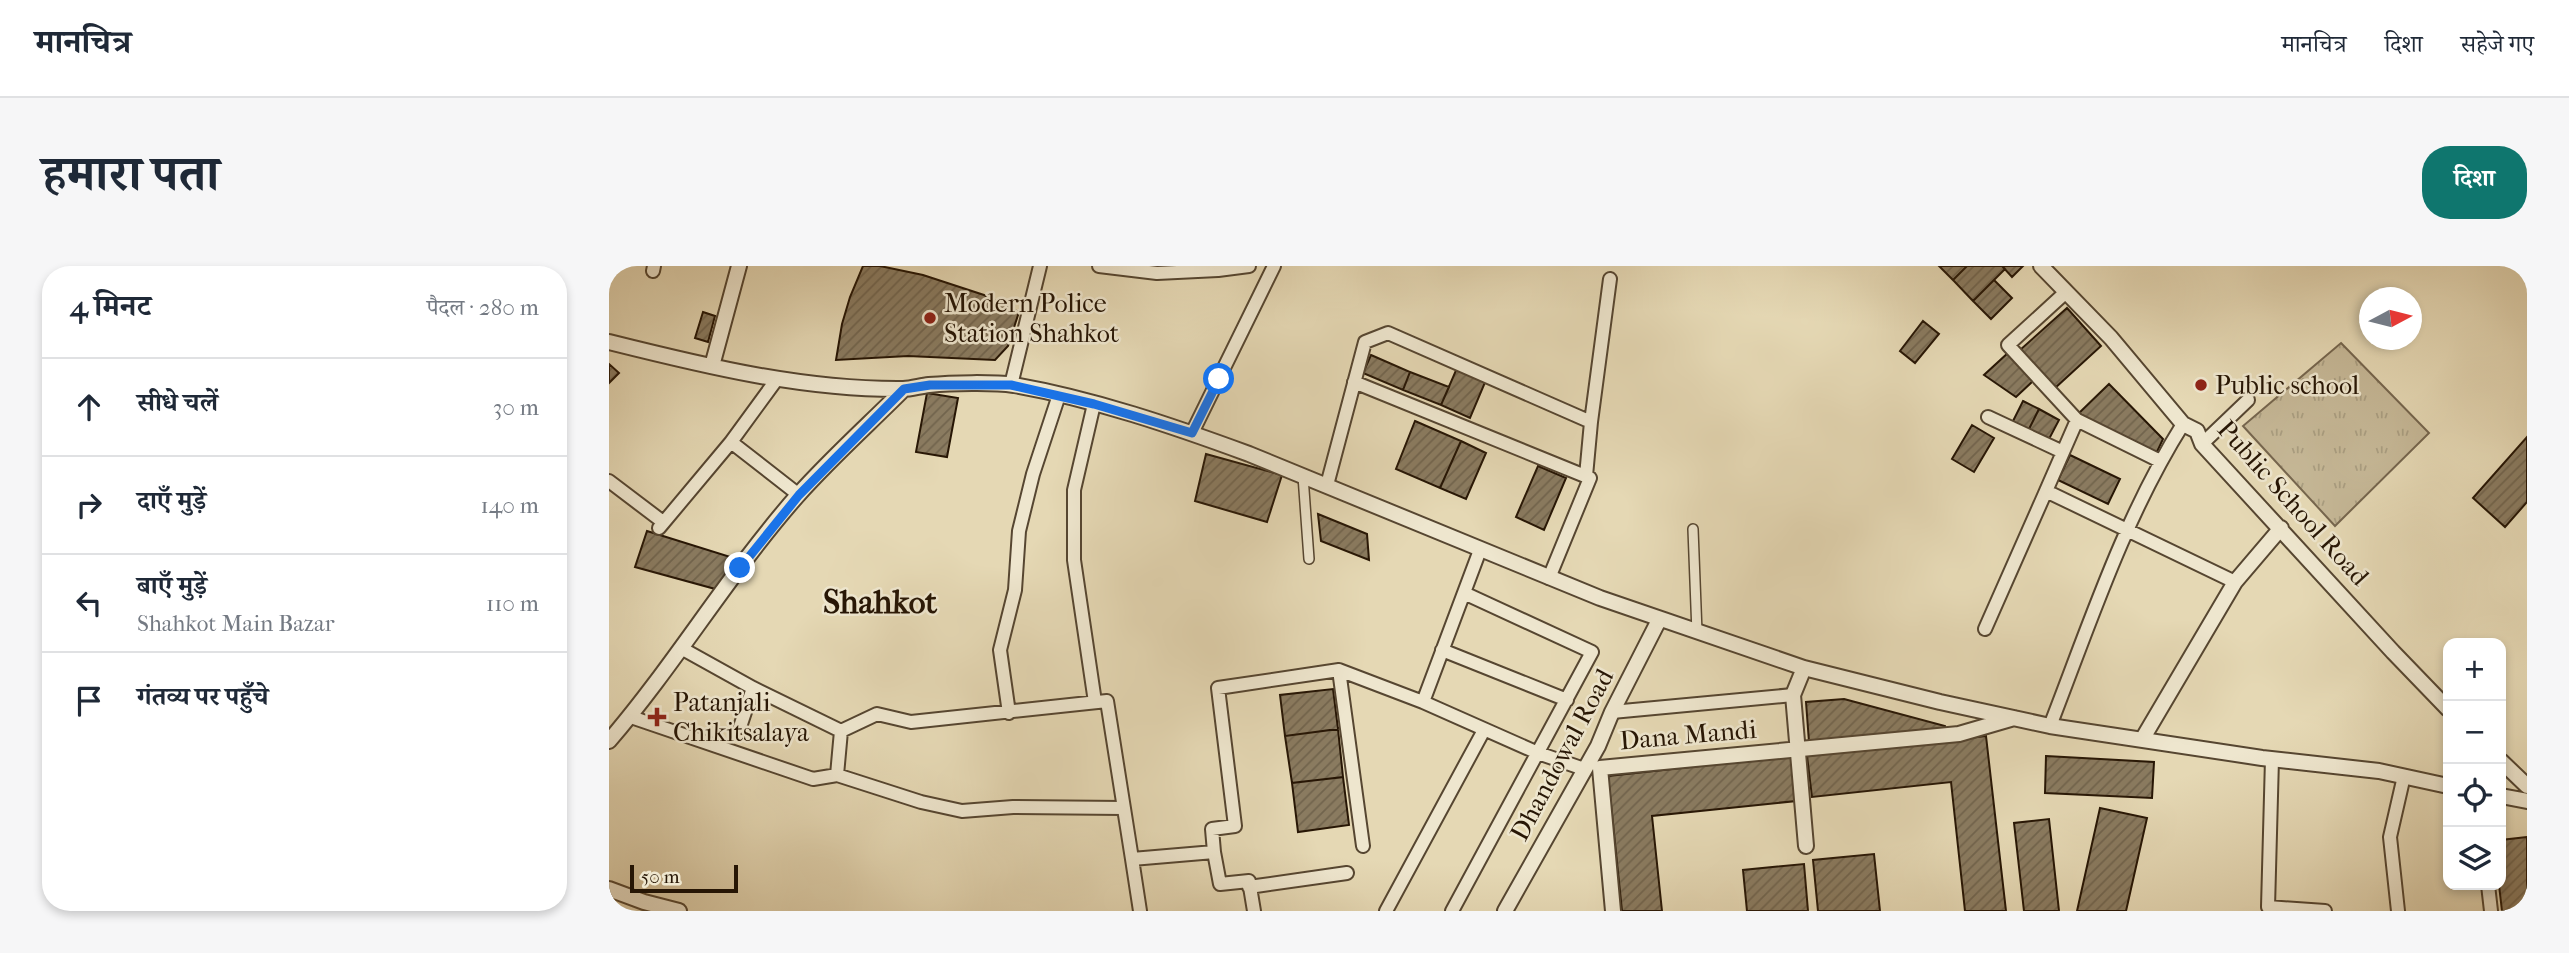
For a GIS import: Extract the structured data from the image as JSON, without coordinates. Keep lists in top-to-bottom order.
{
  "streets": {
    "street": ["Public School Road", "Dana Mandi", "Dhandowal Road"]
  },
  "districts": ["Shahkot"],
  "places": {
    "other": ["Modern Police Station Shahkot", "Public school"],
    "health": ["Patanjali Chikitsalaya"]
  },
  "scale_bar": "50 m",
  "north": "right",
  "page": {
    "header": "मानचित्र",
    "nav": ["मानचित्र", "दिशा", "सहेजे गए"],
    "title": "हमारा पता",
    "buttons": "दिशा",
    "heading": ["4 मिनट", "पैदल · 280 m"],
    "list": [
      ["सीधे चलें", "30 m"],
      ["दाएँ मुड़ें", "140 m"],
      ["बाएँ मुड़ें", "Shahkot Main Bazar", "110 m"],
      "गंतव्य पर पहुँचे"
    ],
    "map_buttons": ["+", "−"],
    "scale": "50 m"
  }
}
